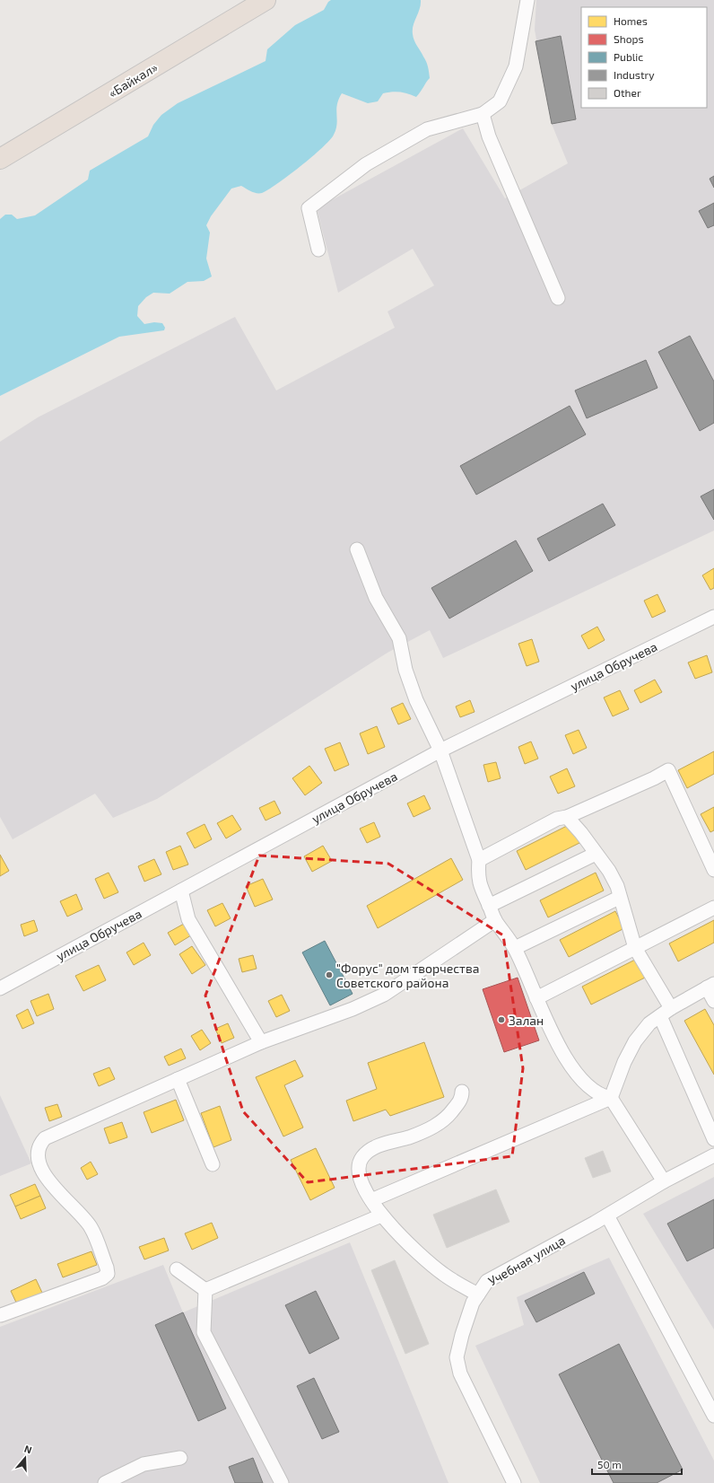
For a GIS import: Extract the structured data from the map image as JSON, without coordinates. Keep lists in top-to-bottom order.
{
  "streets": {
    "highway": ["«Байкал»"],
    "street": ["улица Обручева", "Учебная улица"]
  },
  "places": ["\"Форус\" дом творчества Советского района", "Залан"],
  "legend": [
    "Homes",
    "Shops",
    "Public",
    "Industry",
    "Other"
  ],
  "scale_bar": "50 m",
  "north": "top"
}
